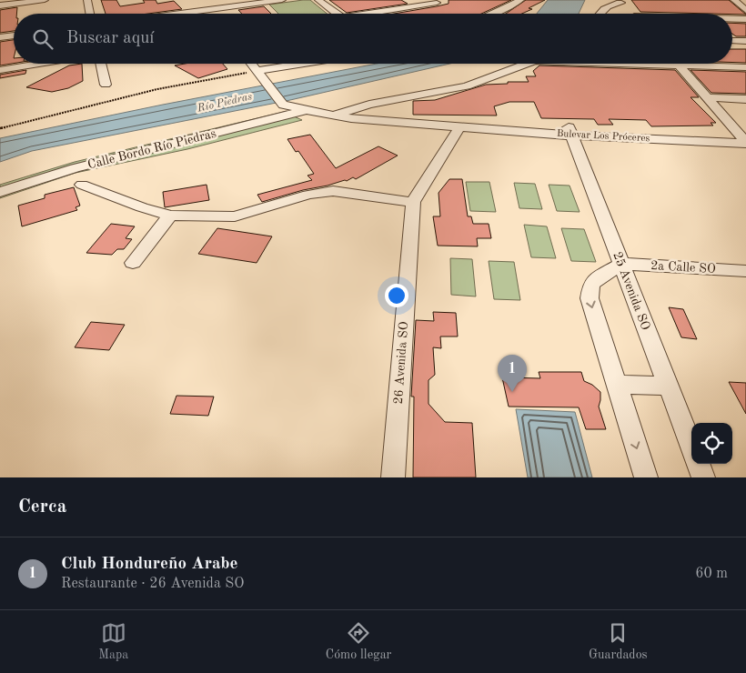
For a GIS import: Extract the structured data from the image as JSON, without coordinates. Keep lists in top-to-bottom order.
{
  "streets": {
    "street": [
      "Bulevar Los Próceres",
      "Calle Bordo Río Piedras",
      "2a Calle SO",
      "25 Avenida SO",
      "26 Avenida SO"
    ]
  },
  "crossings": [
    ["Bulevar Los Próceres", "Calle Bordo Río Piedras"],
    ["Bulevar Los Próceres", "25 Avenida SO"],
    ["Bulevar Los Próceres", "26 Avenida SO"],
    ["2a Calle SO", "25 Avenida SO"]
  ],
  "water": ["Río Piedras"],
  "page": {
    "search": "Buscar aquí",
    "pins": "1",
    "heading": "Cerca",
    "list": [
      {
        "mark": "1",
        "name": "Club Hondureño Arabe",
        "note": "Restaurante · 26 Avenida SO",
        "value": "60 m"
      }
    ],
    "nav": ["Mapa", "Cómo llegar", "Guardados"]
  }
}
